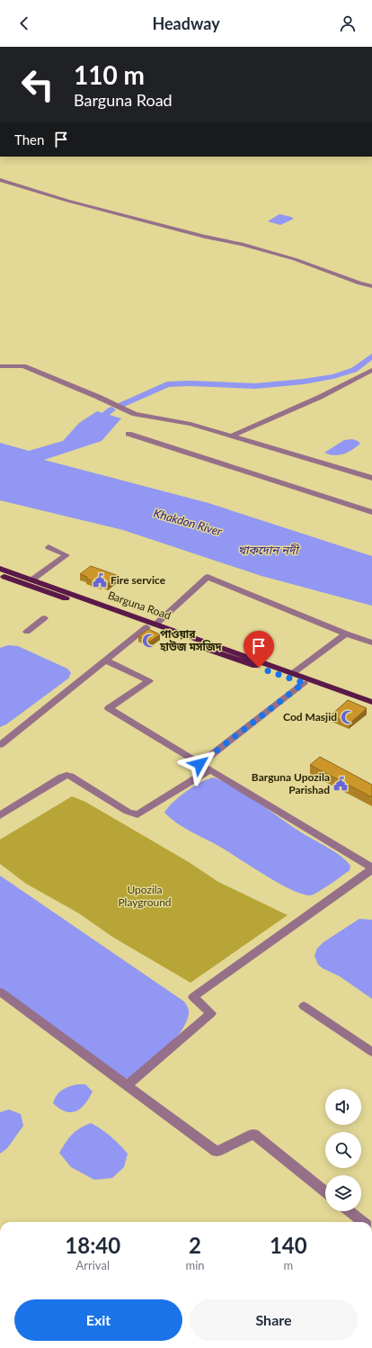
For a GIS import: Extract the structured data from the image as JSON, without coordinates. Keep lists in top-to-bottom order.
{
  "streets": {
    "main road": ["Barguna Road"]
  },
  "water": ["Khakdon River", "খাকদোন নদী"],
  "parks": ["Upozila Playground"],
  "places": {
    "public building": ["Fire service", "Barguna Upozila Parishad"],
    "mosque": ["পাওয়ার হাউজ মসজিদ", "Cod Masjid"]
  },
  "page": {
    "header": "Headway",
    "turn": ["110 m", "Barguna Road"],
    "then": "Then",
    "eta": [
      "18:40",
      "Arrival",
      "2",
      "min",
      "140",
      "m"
    ],
    "buttons": ["Exit", "Share"]
  }
}
